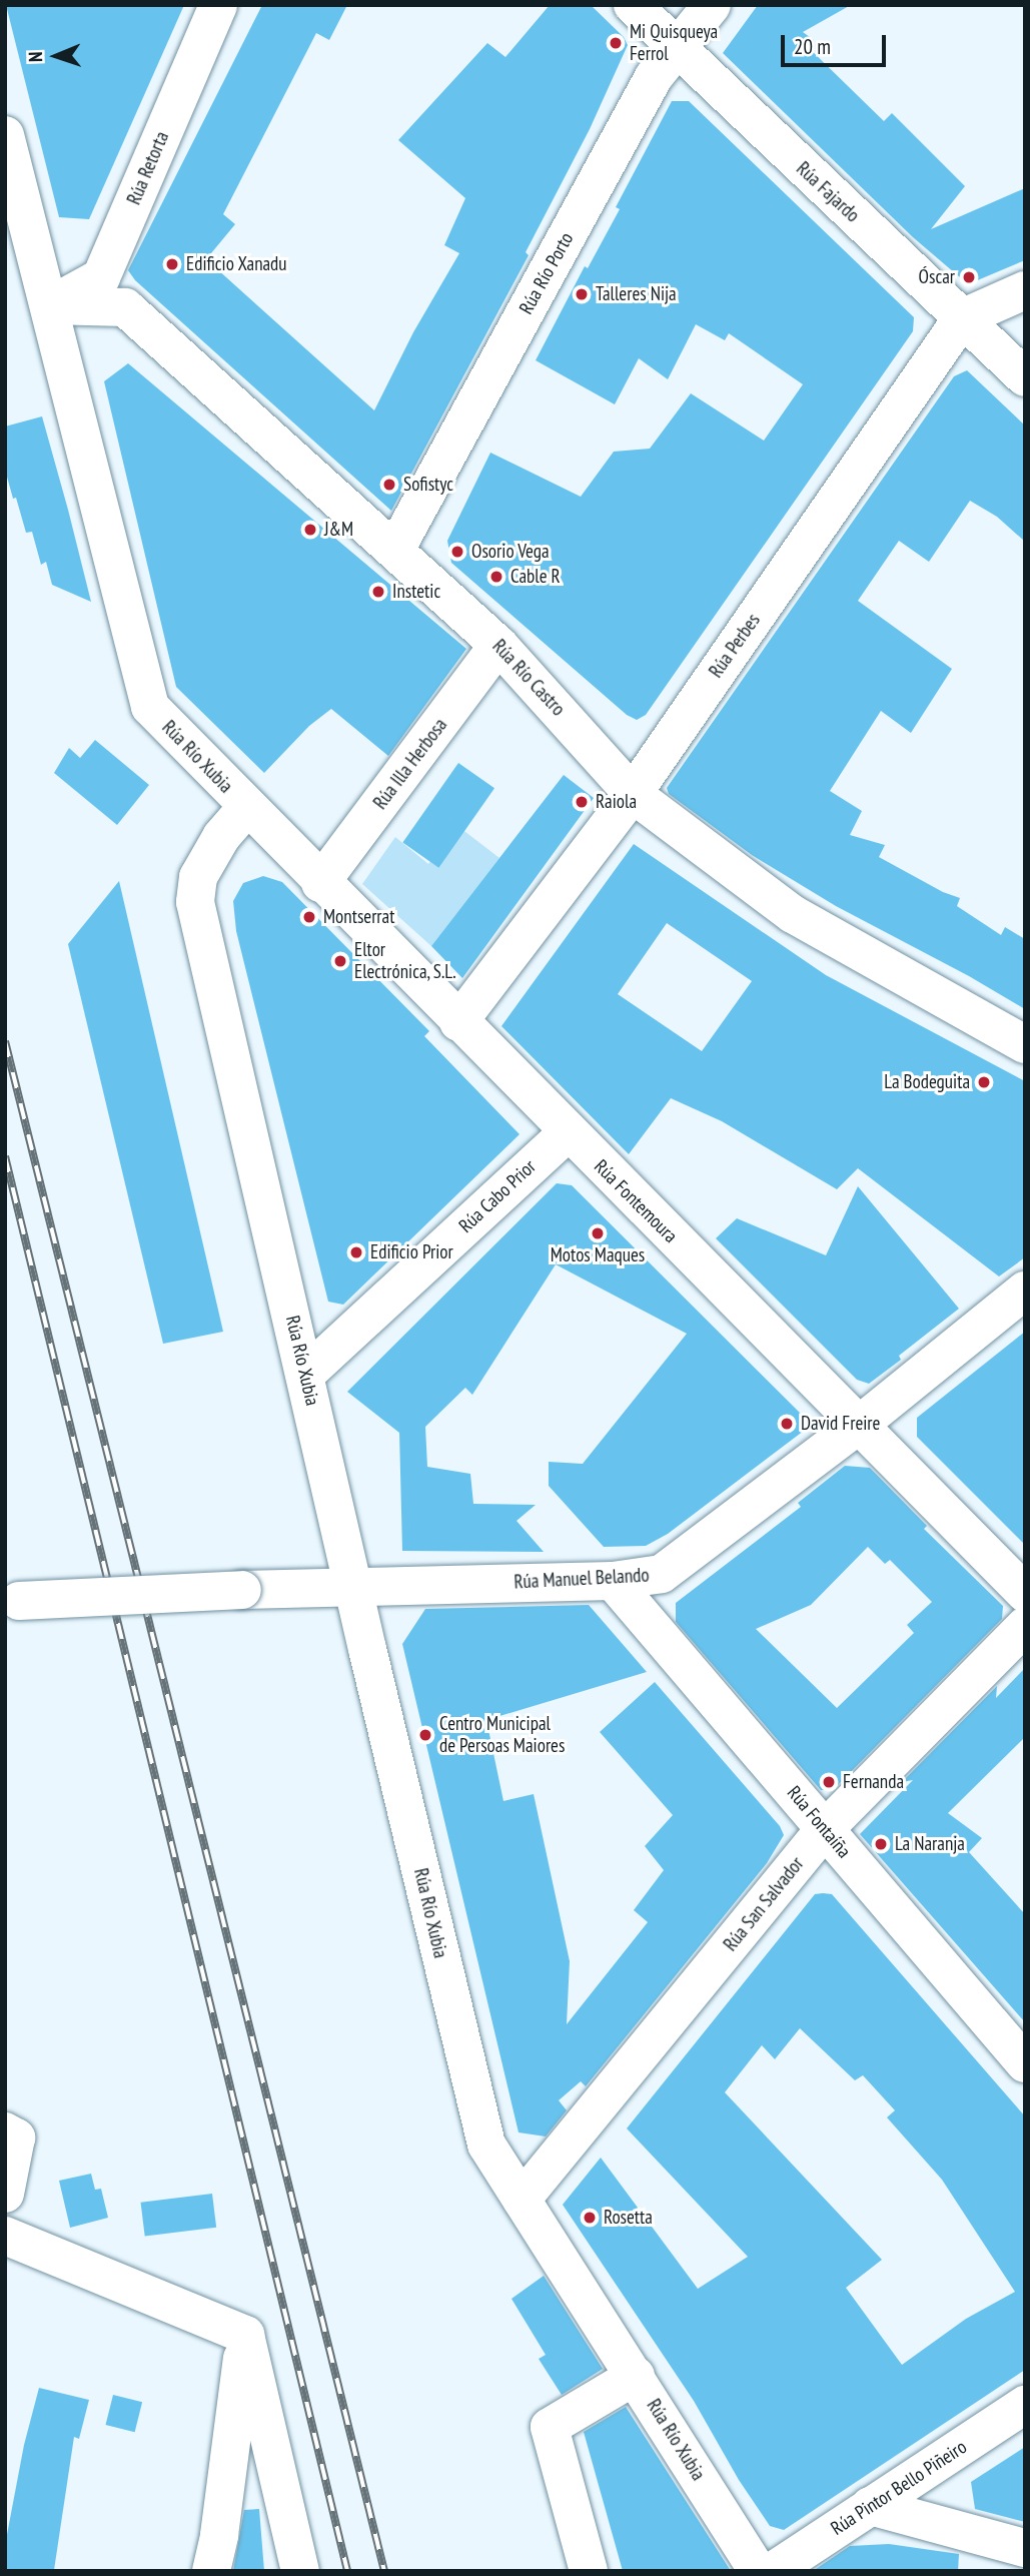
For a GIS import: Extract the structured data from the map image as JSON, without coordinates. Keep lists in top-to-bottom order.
{
  "streets": {
    "street": [
      "Rúa Retorta",
      "Rúa Fajardo",
      "Rúa Río Porto",
      "Rúa Perbes",
      "Rúa Río Castro",
      "Rúa Río Xubia",
      "Rúa Illa Herbosa",
      "Rúa Cabo Prior",
      "Rúa Fontemoura",
      "Rúa Manuel Belando",
      "Rúa Fontaíña",
      "Rúa San Salvador",
      "Rúa Pintor Bello Piñeiro"
    ]
  },
  "crossings": [
    ["Rúa Retorta", "Rúa Río Castro"],
    ["Rúa Retorta", "Rúa Río Xubia"],
    ["Rúa Fajardo", "Rúa Río Porto"],
    ["Rúa Fajardo", "Rúa Perbes"],
    ["Rúa Río Porto", "Rúa Río Castro"],
    ["Rúa Perbes", "Rúa Río Castro"],
    ["Rúa Perbes", "Rúa Fontemoura"],
    ["Rúa Río Castro", "Rúa Río Xubia"],
    ["Rúa Río Castro", "Rúa Illa Herbosa"],
    ["Rúa Río Xubia", "Rúa Cabo Prior"],
    ["Rúa Río Xubia", "Rúa Fontemoura"],
    ["Rúa Río Xubia", "Rúa Manuel Belando"],
    ["Rúa Río Xubia", "Rúa San Salvador"],
    ["Rúa Illa Herbosa", "Rúa Fontemoura"],
    ["Rúa Cabo Prior", "Rúa Fontemoura"],
    ["Rúa Fontemoura", "Rúa Manuel Belando"],
    ["Rúa Manuel Belando", "Rúa Fontaíña"],
    ["Rúa Fontaíña", "Rúa San Salvador"]
  ],
  "places": [
    "Mi Quisqueya Ferrol",
    "Edificio Xanadu",
    "Óscar",
    "Talleres Nija",
    "Sofistyc",
    "J&M",
    "Osorio Vega",
    "Cable R",
    "Instetic",
    "Raiola",
    "Montserrat",
    "Eltor Electrónica, S.L.",
    "La Bodeguita",
    "Motos Maques",
    "Edificio Prior",
    "David Freire",
    "Centro Municipal de Persoas Maiores",
    "Fernanda",
    "La Naranja",
    "Rosetta"
  ],
  "scale_bar": "20 m",
  "north": "left"
}
